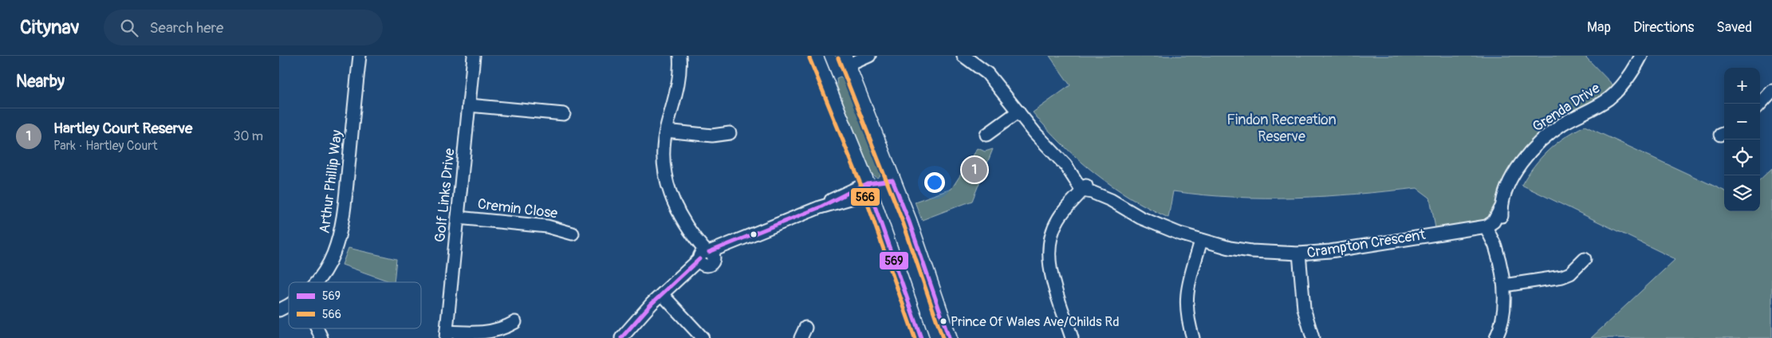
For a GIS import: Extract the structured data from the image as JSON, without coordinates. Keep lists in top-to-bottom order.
{
  "streets": {
    "street": [
      "Grenda Drive",
      "Arthur Phillip Way",
      "Golf Links Drive",
      "Cremin Close",
      "Crampton Crescent"
    ]
  },
  "crossings": [
    ["Grenda Drive", "Crampton Crescent"],
    ["Golf Links Drive", "Cremin Close"]
  ],
  "parks": ["Findon Recreation Reserve"],
  "places": ["Prince Of Wales Ave/Childs Rd"],
  "lines": ["transit line 566", "transit line 569"],
  "legend": ["569", "566"],
  "page": {
    "header": "Citynav",
    "search": "Search here",
    "nav": ["Map", "Directions", "Saved"],
    "heading": "Nearby",
    "map_buttons": ["+", "−"],
    "list": [
      {
        "mark": "1",
        "name": "Hartley Court Reserve",
        "note": "Park · Hartley Court",
        "value": "30 m"
      }
    ],
    "pins": "1"
  }
}
